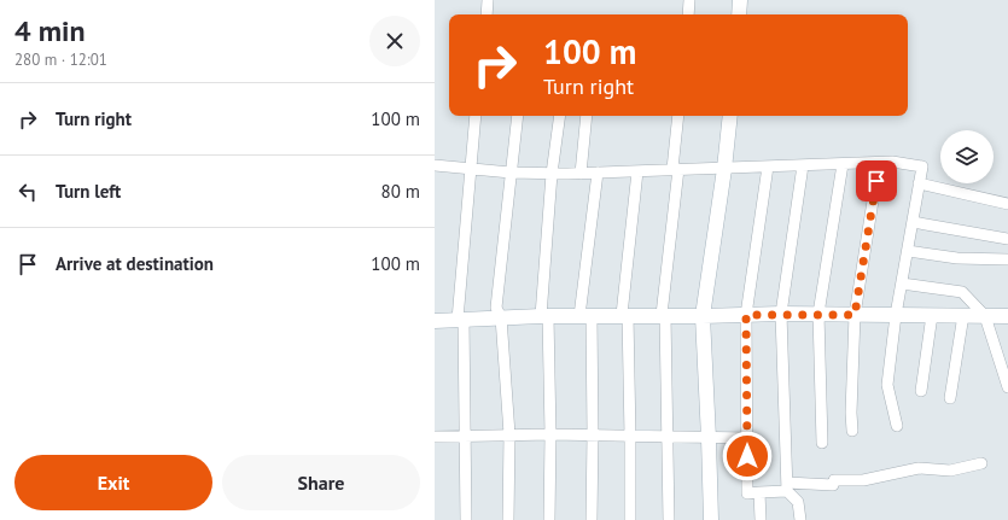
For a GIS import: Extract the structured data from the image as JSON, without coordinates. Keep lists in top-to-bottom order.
{
  "page": {
    "heading": ["4 min", "280 m · 12:01"],
    "turn": ["100 m", "Turn right"],
    "list": [
      {
        "name": "Turn right",
        "value": "100 m"
      },
      {
        "name": "Turn left",
        "value": "80 m"
      },
      {
        "name": "Arrive at destination",
        "value": "100 m"
      }
    ],
    "buttons": ["Exit", "Share"]
  }
}
